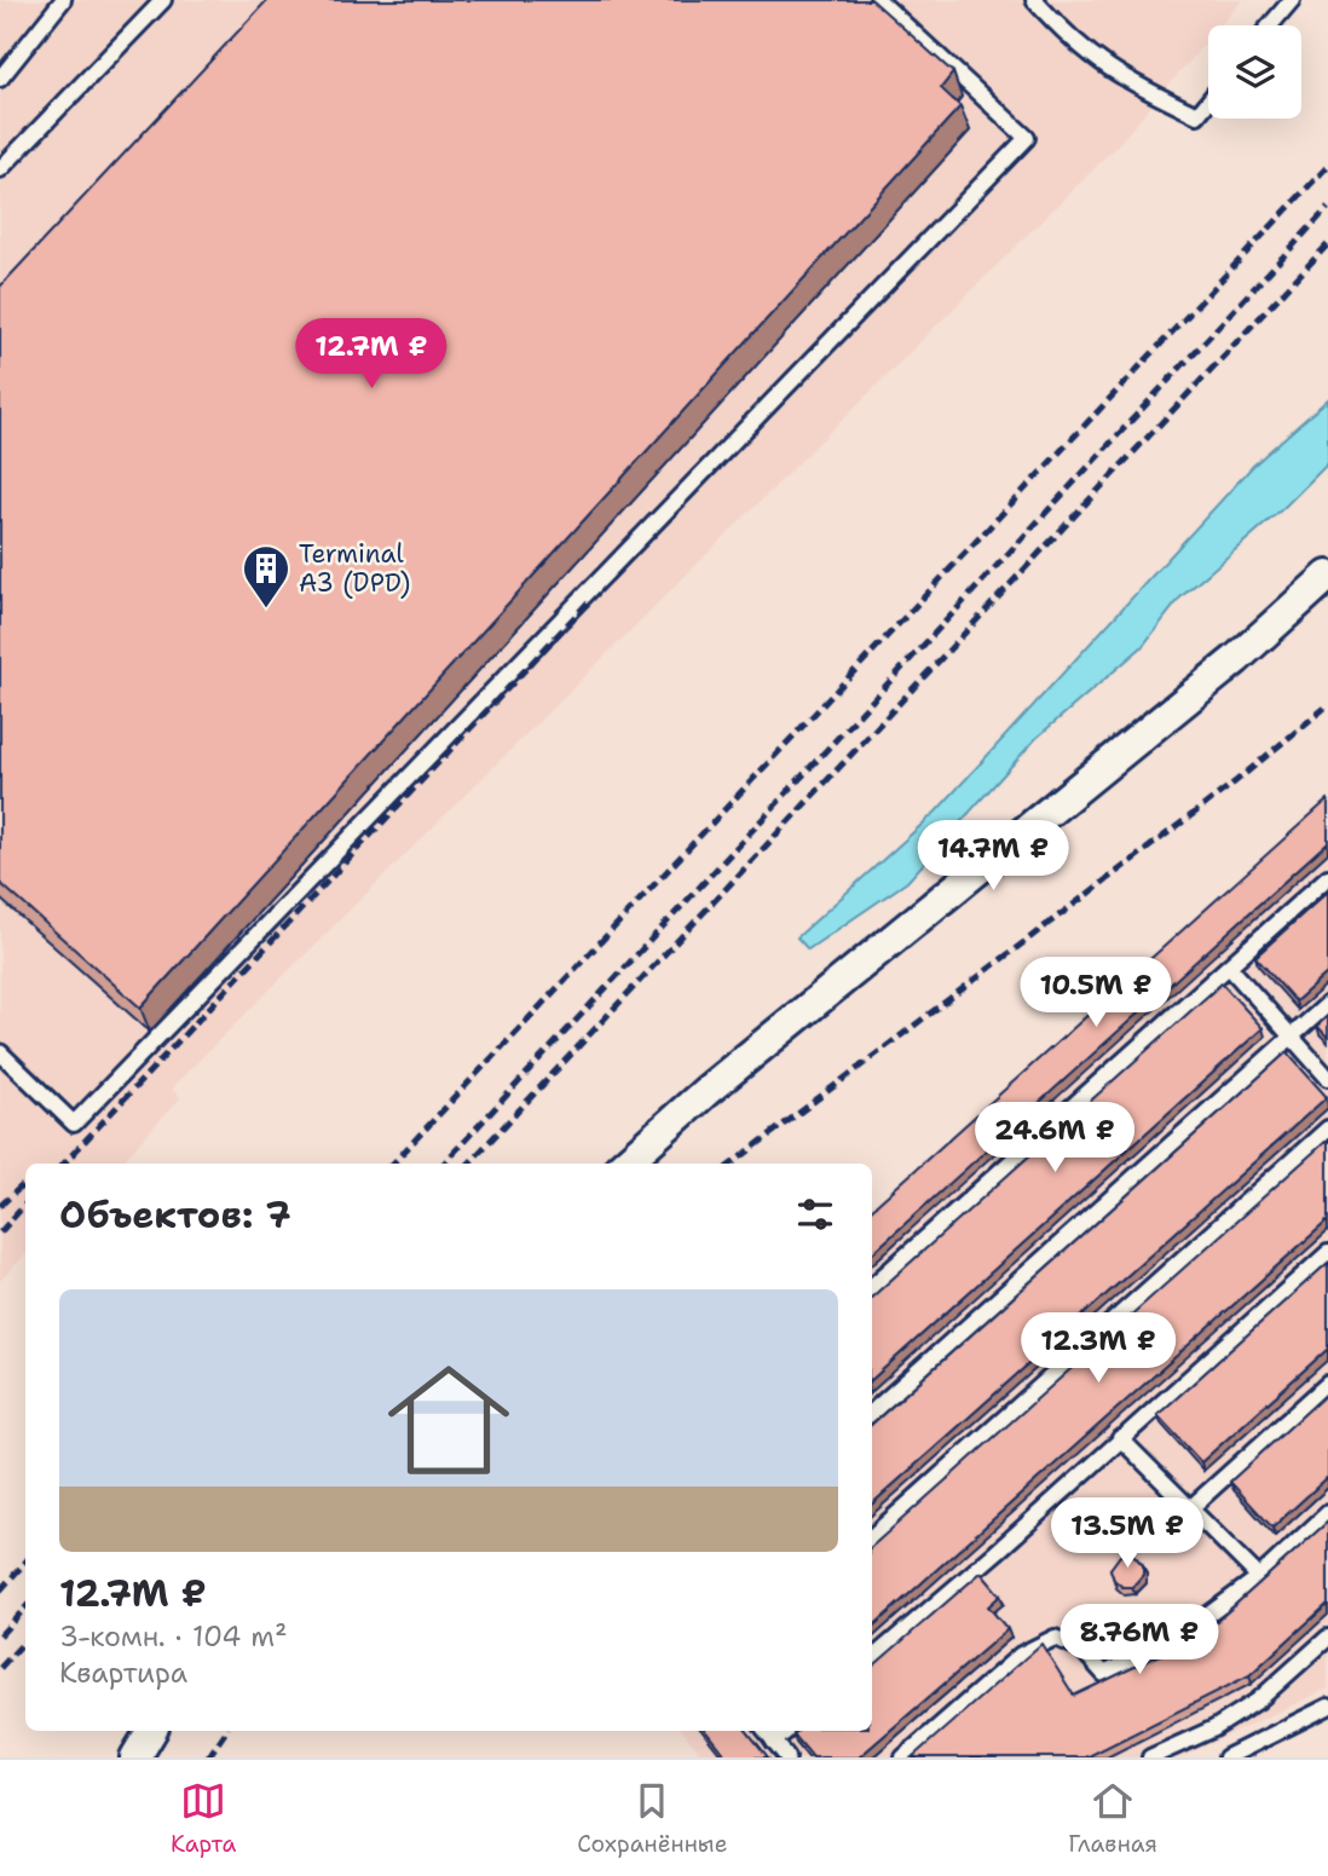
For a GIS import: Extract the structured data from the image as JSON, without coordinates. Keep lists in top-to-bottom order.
{
  "places": {
    "building": ["Terminal A3 (DPD)"]
  },
  "page": {
    "price": [
      "12.7M ₽",
      "14.7M ₽",
      "10.5M ₽",
      "24.6M ₽",
      "12.3M ₽",
      "13.5M ₽",
      "8.76M ₽"
    ],
    "heading": "Объектов: 7",
    "list": [
      {
        "name": "12.7M ₽",
        "note": "3-комн. · 104 m² · Квартира"
      }
    ],
    "tabs": ["Карта", "Сохранённые", "Главная"]
  }
}
